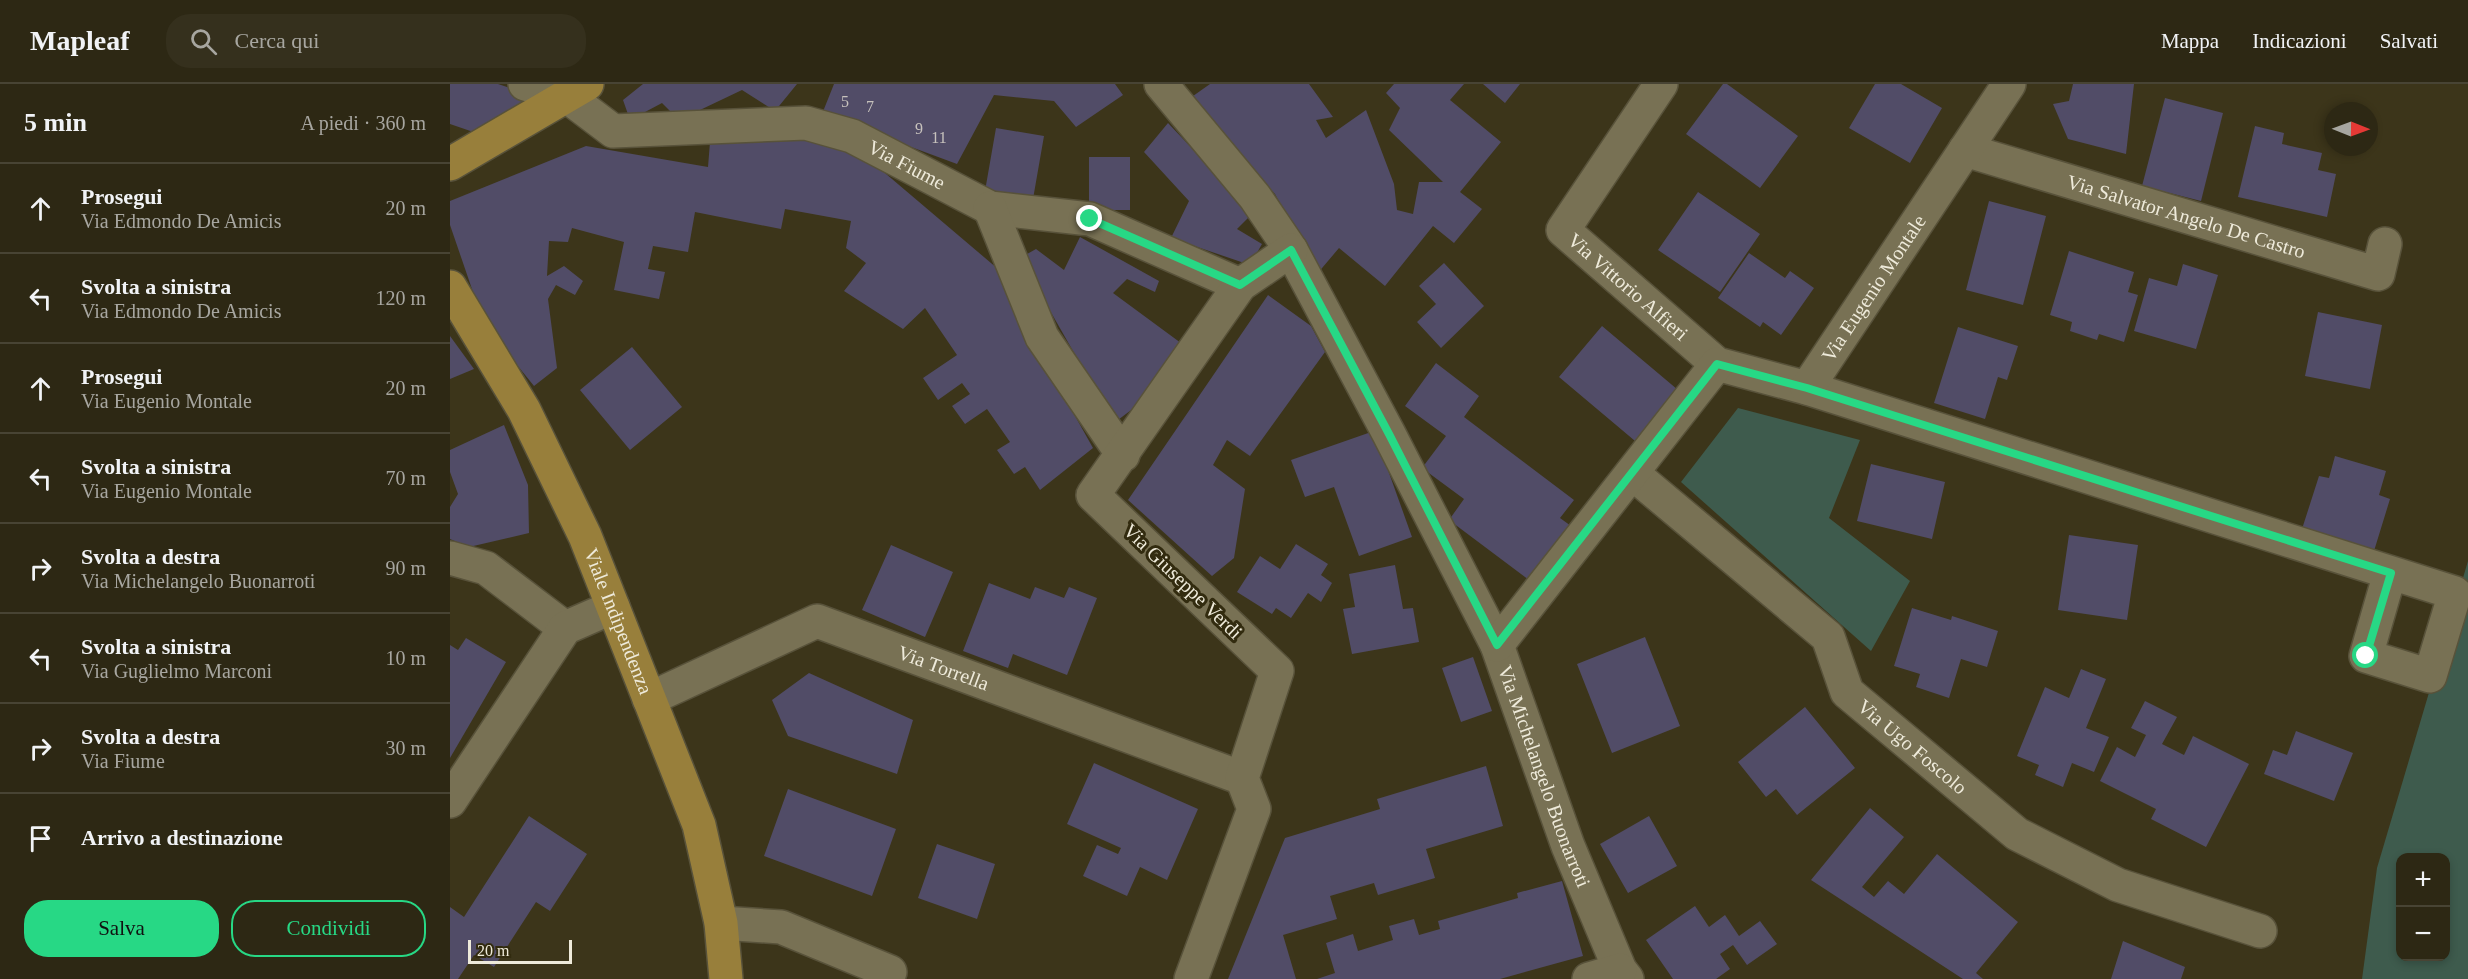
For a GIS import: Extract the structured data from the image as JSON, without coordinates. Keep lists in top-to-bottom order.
{
  "streets": {
    "main road": ["Viale Indipendenza"],
    "street": [
      "Via Fiume",
      "Via Salvator Angelo De Castro",
      "Via Vittorio Alfieri",
      "Via Eugenio Montale",
      "Via Giuseppe Verdi",
      "Via Torrella",
      "Via Ugo Foscolo",
      "Via Michelangelo Buonarroti"
    ]
  },
  "crossings": [
    ["Via Salvator Angelo De Castro", "Via Eugenio Montale"],
    ["Via Giuseppe Verdi", "Via Torrella"],
    ["Viale Indipendenza", "Via Torrella"]
  ],
  "house_numbers": [
    "5",
    "7",
    "9",
    "11"
  ],
  "scale_bar": "20 m",
  "north": "right",
  "page": {
    "header": "Mapleaf",
    "search": "Cerca qui",
    "nav": ["Mappa", "Indicazioni", "Salvati"],
    "heading": ["5 min", "A piedi · 360 m"],
    "list": [
      ["Prosegui", "Via Edmondo De Amicis", "20 m"],
      ["Svolta a sinistra", "Via Edmondo De Amicis", "120 m"],
      ["Prosegui", "Via Eugenio Montale", "20 m"],
      ["Svolta a sinistra", "Via Eugenio Montale", "70 m"],
      ["Svolta a destra", "Via Michelangelo Buonarroti", "90 m"],
      ["Svolta a sinistra", "Via Guglielmo Marconi", "10 m"],
      ["Svolta a destra", "Via Fiume", "30 m"],
      "Arrivo a destinazione"
    ],
    "map_buttons": ["+", "−"],
    "buttons": ["Salva", "Condividi"],
    "scale": "20 m"
  }
}
